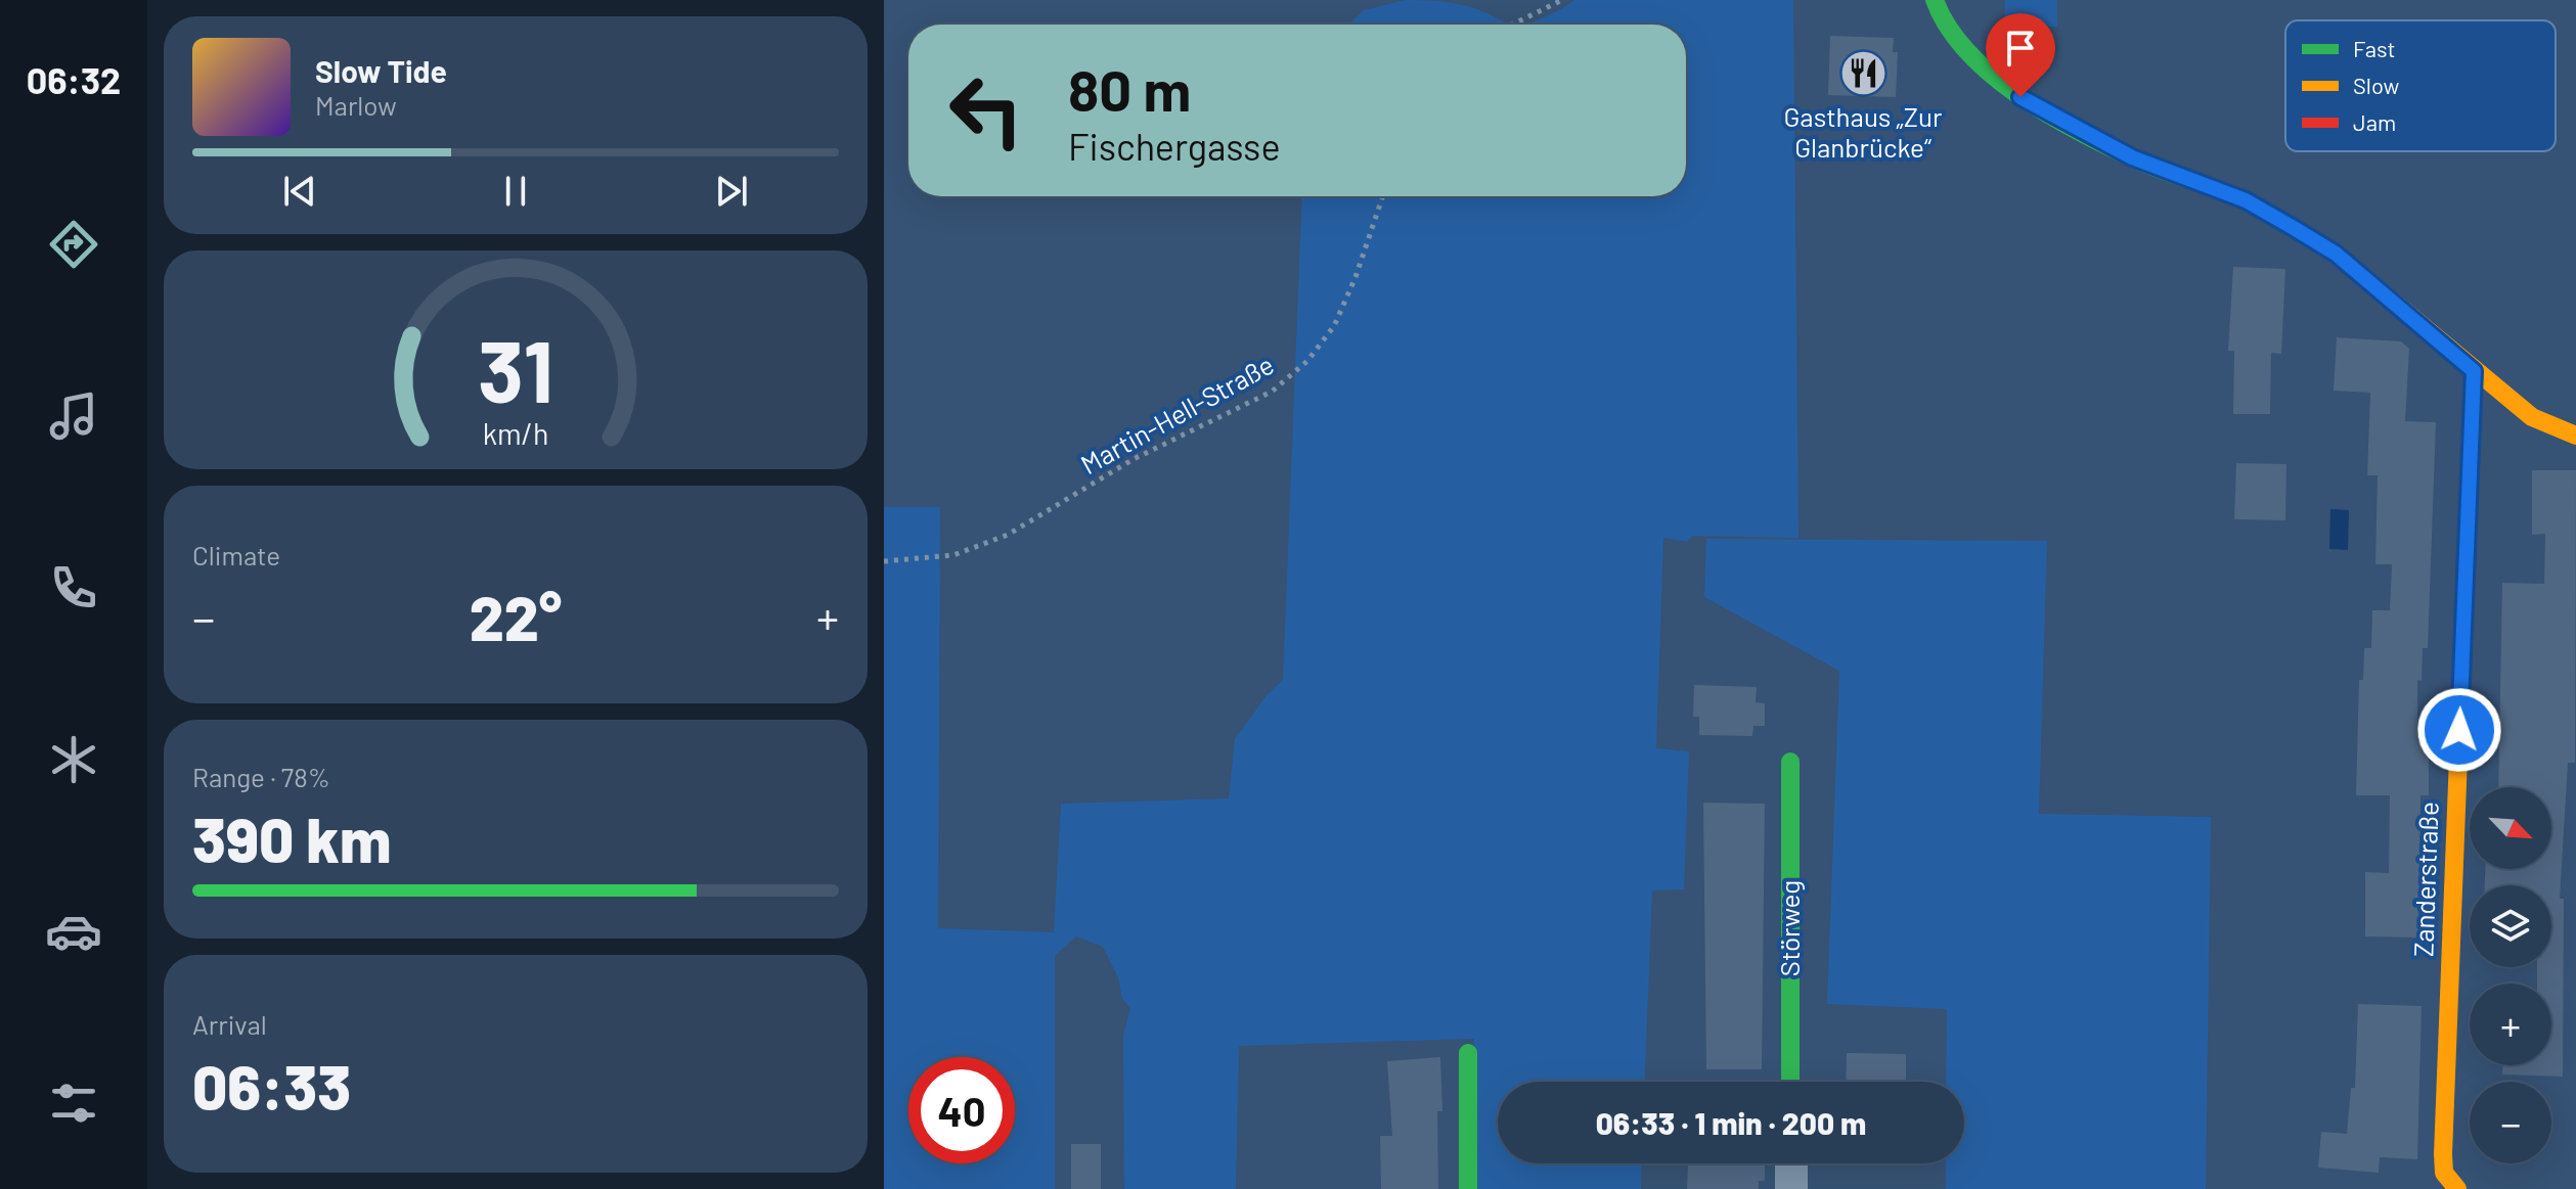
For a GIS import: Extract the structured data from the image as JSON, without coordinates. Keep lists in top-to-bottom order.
{
  "streets": {
    "street": ["Zanderstraße", "Störweg"],
    "path": ["Martin-Hell-Straße"]
  },
  "places": {
    "restaurant": ["Gasthaus „Zur Glanbrücke“"]
  },
  "legend": ["Fast", "Slow", "Jam"],
  "north": "bottom right",
  "page": {
    "tabs": "06:32",
    "turn": ["80 m", "Fischergasse"],
    "song": ["Slow Tide", "Marlow"],
    "tile": [
      "Climate",
      ["Range · 78%", "390 km"],
      ["Arrival", "06:33"]
    ],
    "heat": ["−", "22°", "+"],
    "map_buttons": ["+", "−"],
    "limit": "40",
    "trip": "06:33 · 1 min · 200 m",
    "gauge": ["31", "km/h"]
  }
}
